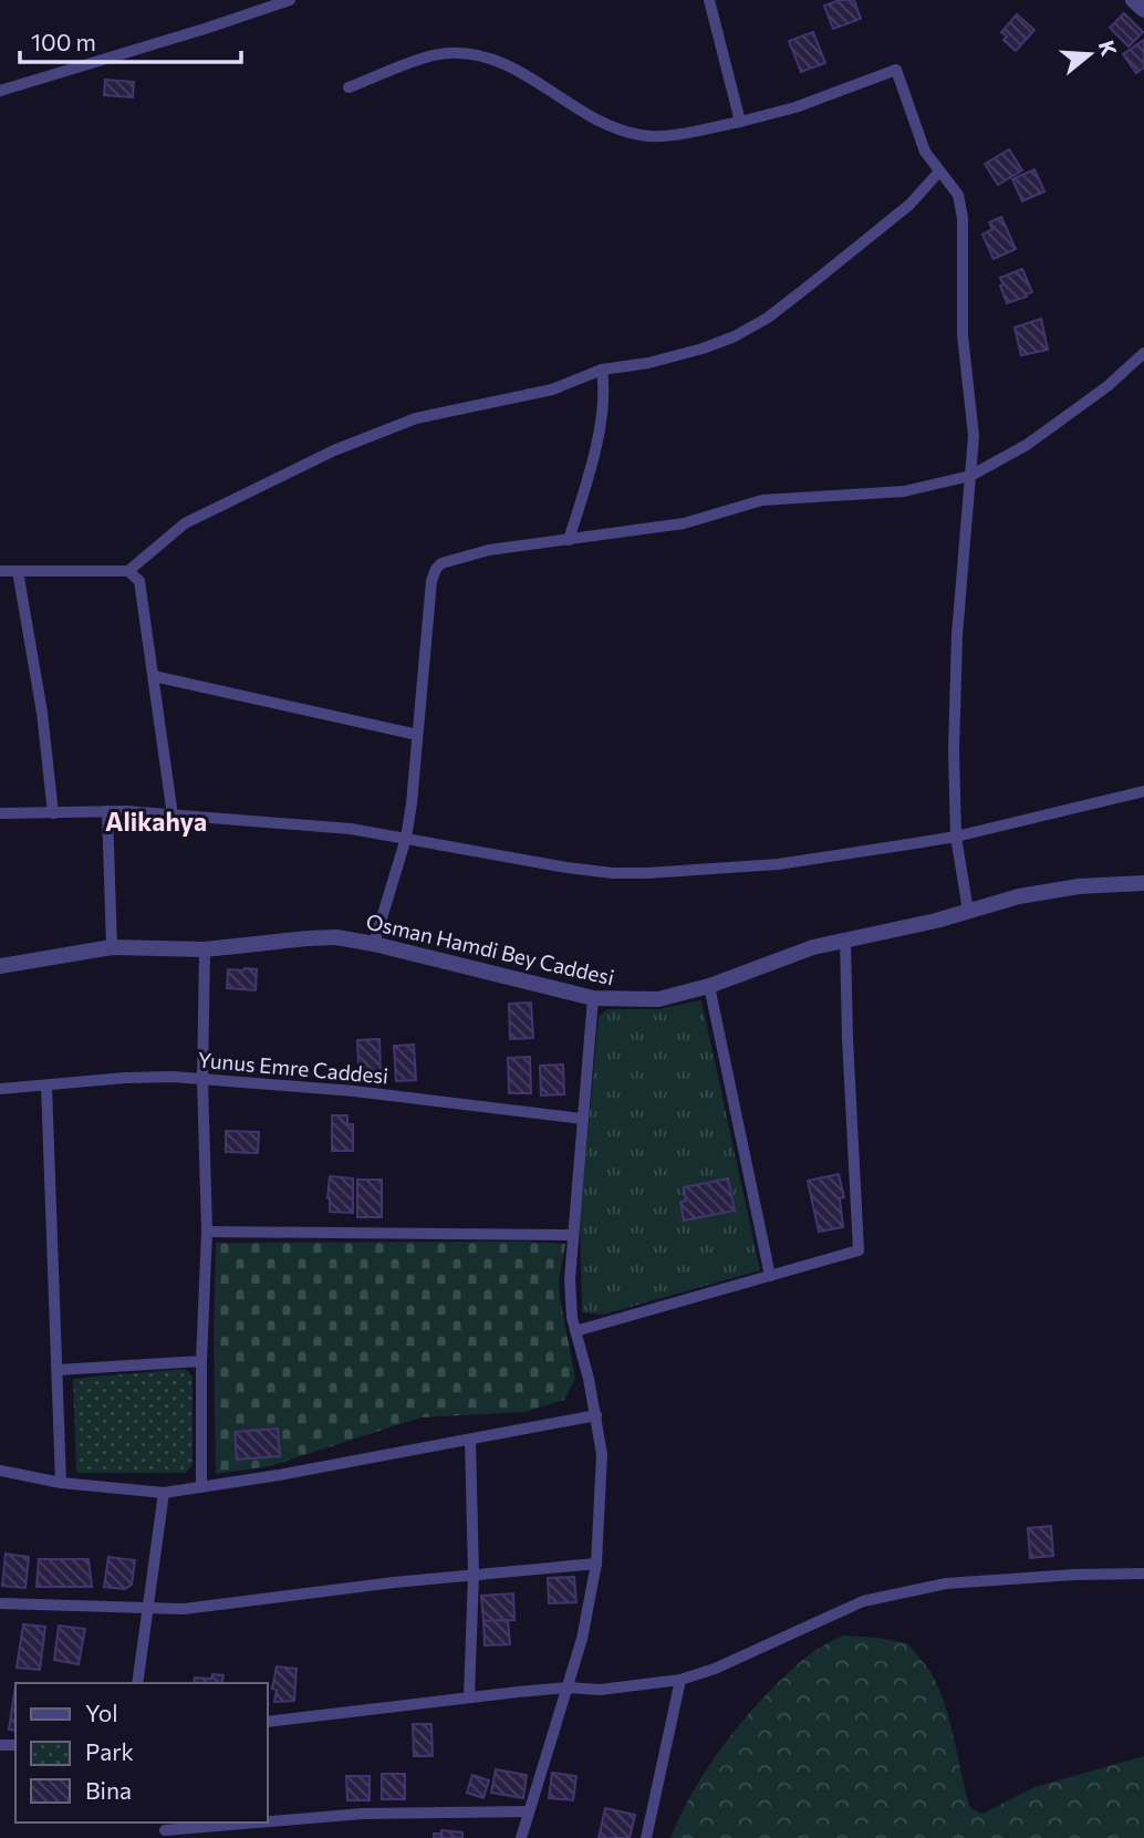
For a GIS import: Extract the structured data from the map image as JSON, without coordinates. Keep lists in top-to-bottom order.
{
  "streets": {
    "street": ["Osman Hamdi Bey Caddesi", "Yunus Emre Caddesi"]
  },
  "districts": ["Alikahya"],
  "legend": ["Yol", "Park", "Bina"],
  "scale_bar": "100 m",
  "north": "right"
}
